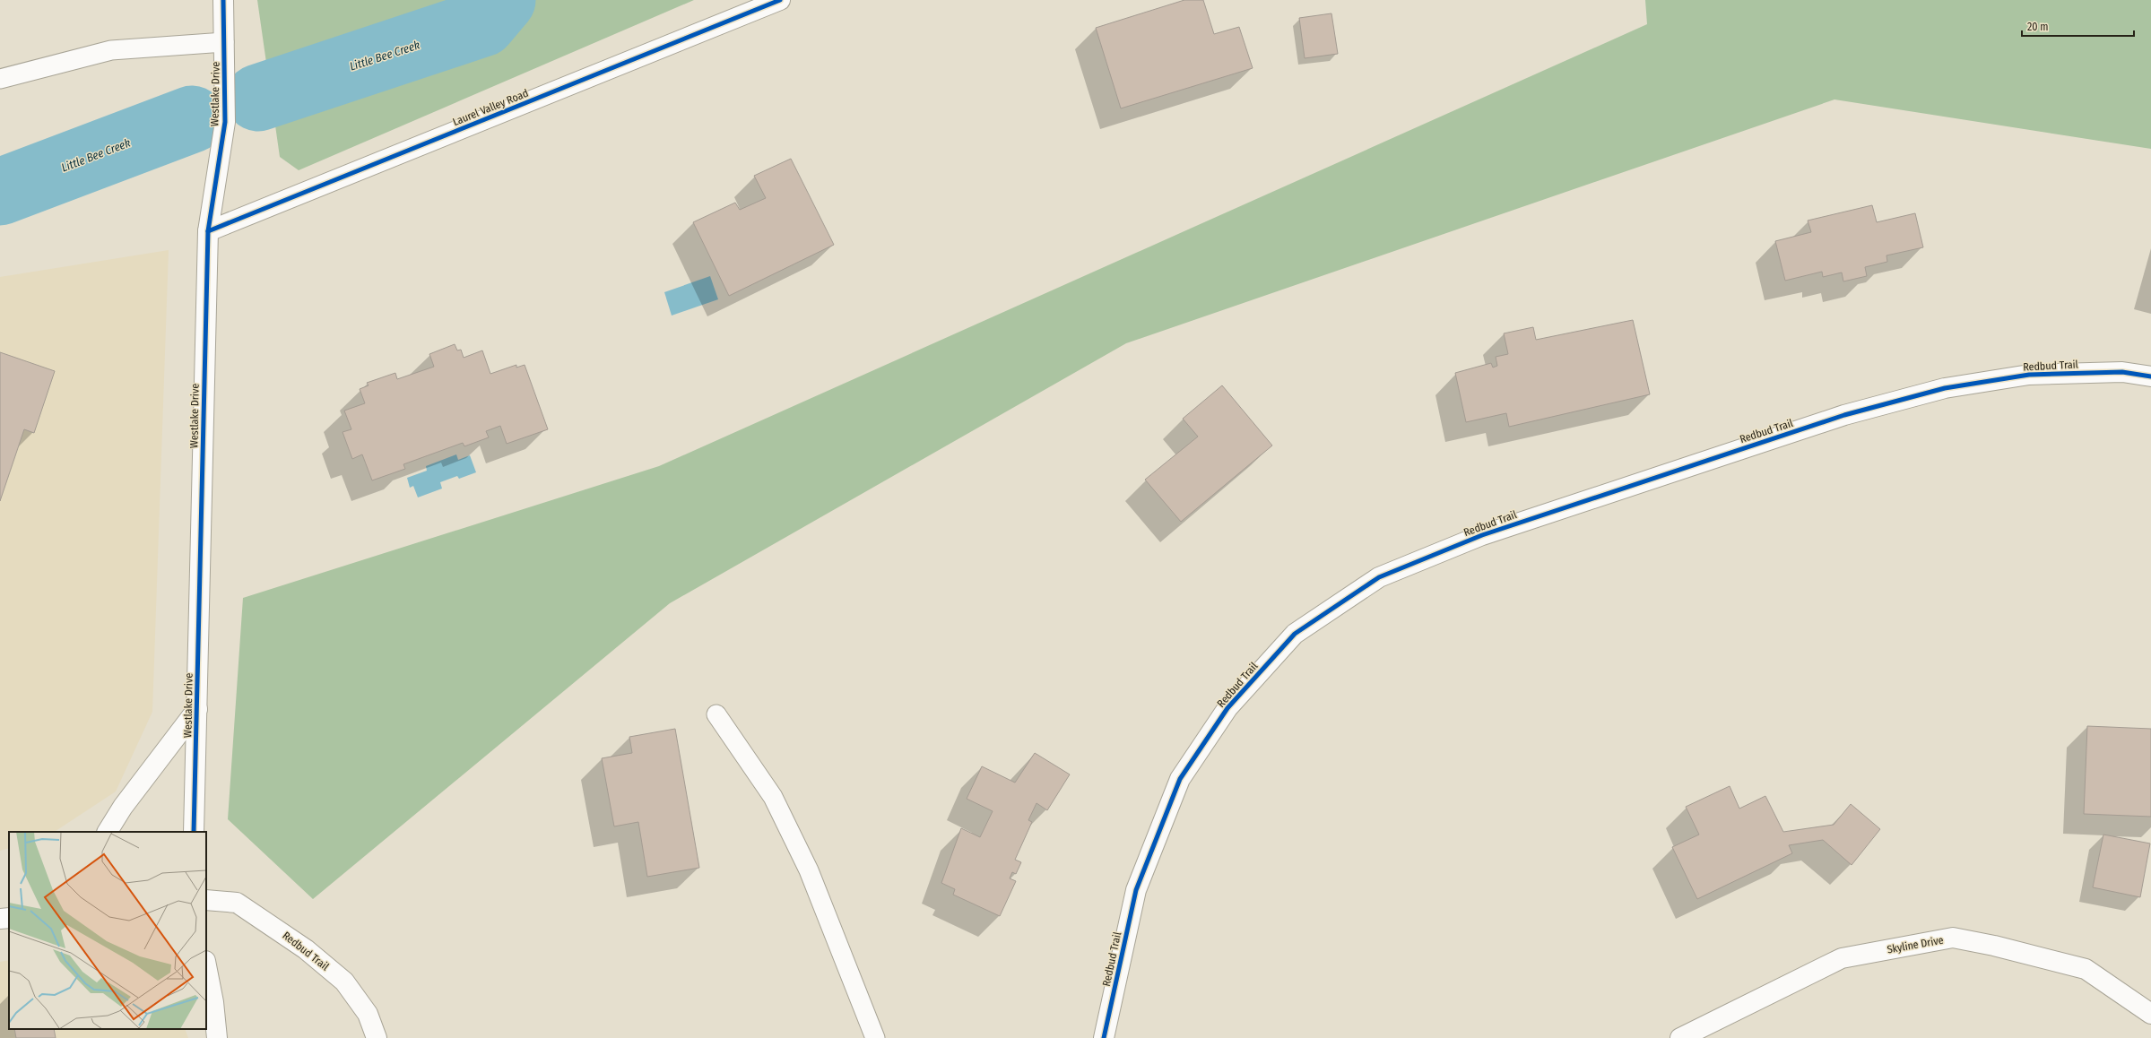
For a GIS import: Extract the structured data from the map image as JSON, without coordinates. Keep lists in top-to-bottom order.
{
  "streets": {
    "street": [
      "Westlake Drive",
      "Laurel Valley Road",
      "Redbud Trail",
      "Skyline Drive"
    ]
  },
  "crossings": [
    ["Westlake Drive", "Laurel Valley Road"]
  ],
  "water": ["Little Bee Creek"],
  "scale_bar": "20 m"
}
